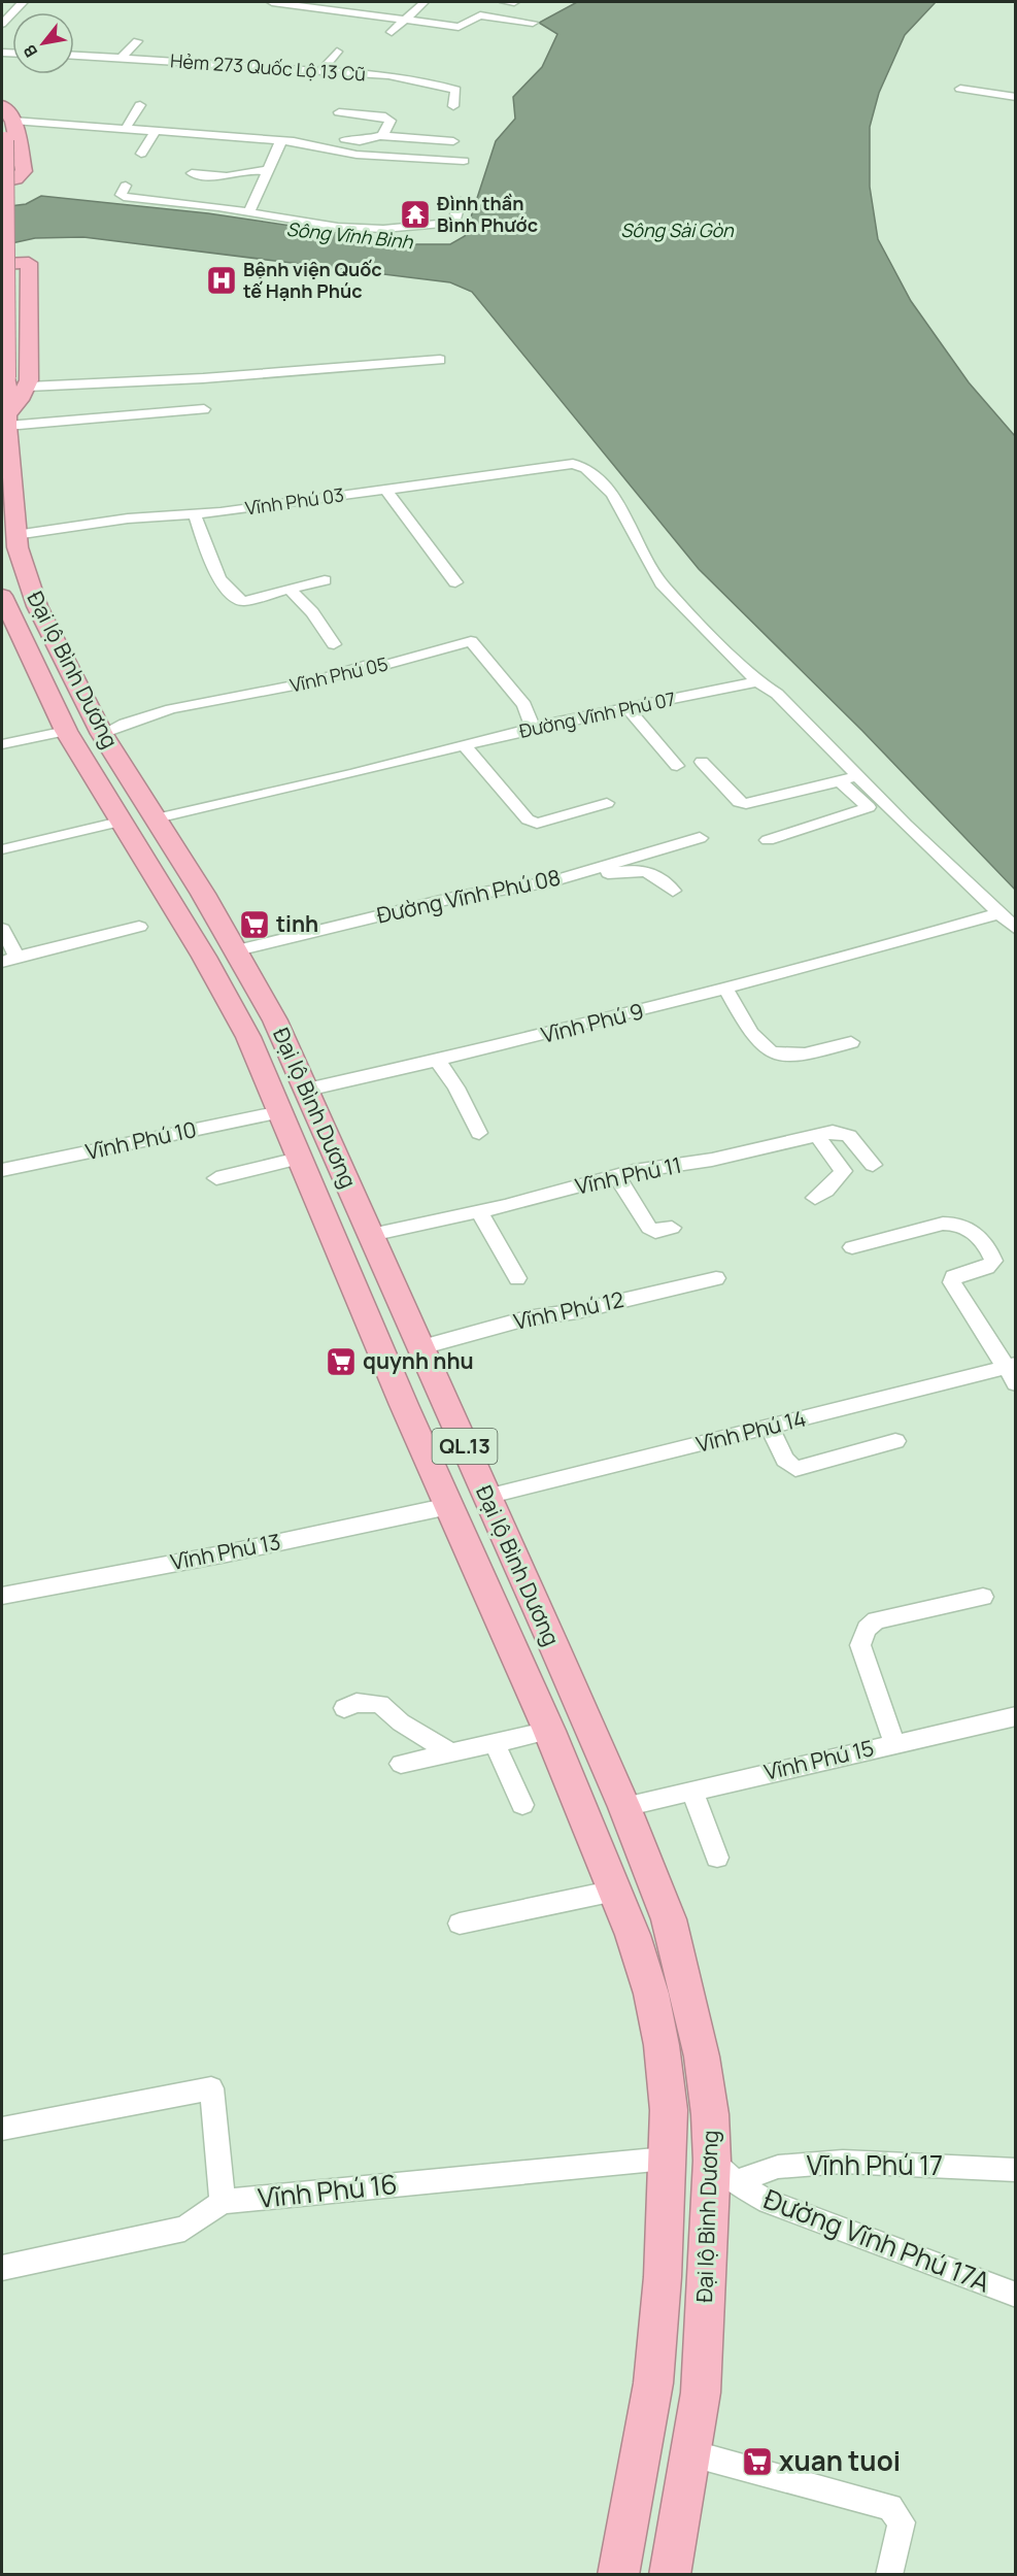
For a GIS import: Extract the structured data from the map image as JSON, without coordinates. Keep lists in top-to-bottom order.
{
  "streets": {
    "highway": ["Đại lộ Bình Dương", "QL.13"],
    "street": [
      "Hẻm 273 Quốc Lộ 13 Cũ",
      "Vĩnh Phú 03",
      "Vĩnh Phú 05",
      "Đường Vĩnh Phú 07",
      "Đường Vĩnh Phú 08",
      "Vĩnh Phú 9",
      "Vĩnh Phú 10",
      "Vĩnh Phú 11",
      "Vĩnh Phú 12",
      "Vĩnh Phú 14",
      "Vĩnh Phú 13",
      "Vĩnh Phú 15",
      "Vĩnh Phú 17",
      "Vĩnh Phú 16",
      "Đường Vĩnh Phú 17A"
    ]
  },
  "crossings": [
    ["Vĩnh Phú 03", "Đại lộ Bình Dương"],
    ["Vĩnh Phú 03", "Đường Vĩnh Phú 07"],
    ["Đại lộ Bình Dương", "Vĩnh Phú 05"],
    ["Đại lộ Bình Dương", "Đường Vĩnh Phú 07"],
    ["Đại lộ Bình Dương", "Đường Vĩnh Phú 08"],
    ["Đại lộ Bình Dương", "Vĩnh Phú 9"],
    ["Đại lộ Bình Dương", "Vĩnh Phú 10"],
    ["Đại lộ Bình Dương", "Vĩnh Phú 11"],
    ["Đại lộ Bình Dương", "Vĩnh Phú 12"],
    ["Đại lộ Bình Dương", "Vĩnh Phú 14"],
    ["Đại lộ Bình Dương", "QL.13"],
    ["Đại lộ Bình Dương", "Vĩnh Phú 13"],
    ["Đại lộ Bình Dương", "Vĩnh Phú 15"],
    ["Đại lộ Bình Dương", "Vĩnh Phú 16"],
    ["Đại lộ Bình Dương", "Đường Vĩnh Phú 17A"],
    ["Vĩnh Phú 05", "Đường Vĩnh Phú 07"],
    ["Vĩnh Phú 17", "Đường Vĩnh Phú 17A"]
  ],
  "water": ["Sông Sài Gòn", "Sông Vĩnh Bình"],
  "places": {
    "temple": ["Đình thần Bình Phước"],
    "hospital": ["Bệnh viện Quốc tế Hạnh Phúc"],
    "supermarket": ["tinh", "quynh nhu", "xuan tuoi"]
  },
  "north": "bottom left"
}
